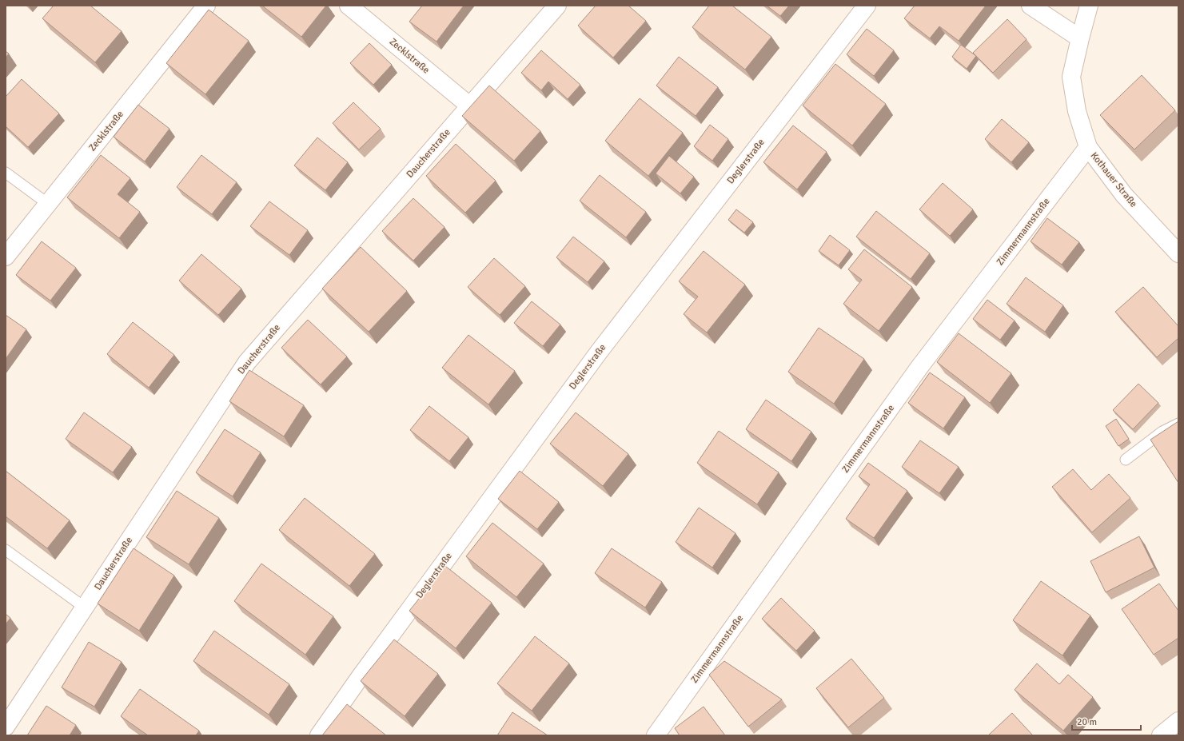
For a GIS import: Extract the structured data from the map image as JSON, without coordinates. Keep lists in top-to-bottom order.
{
  "streets": {
    "street": [
      "Zecklstraße",
      "Daucherstraße",
      "Deglerstraße",
      "Kothauer Straße",
      "Zimmermannstraße"
    ]
  },
  "crossings": [
    ["Zecklstraße", "Daucherstraße"],
    ["Kothauer Straße", "Zimmermannstraße"]
  ],
  "scale_bar": "20 m"
}
